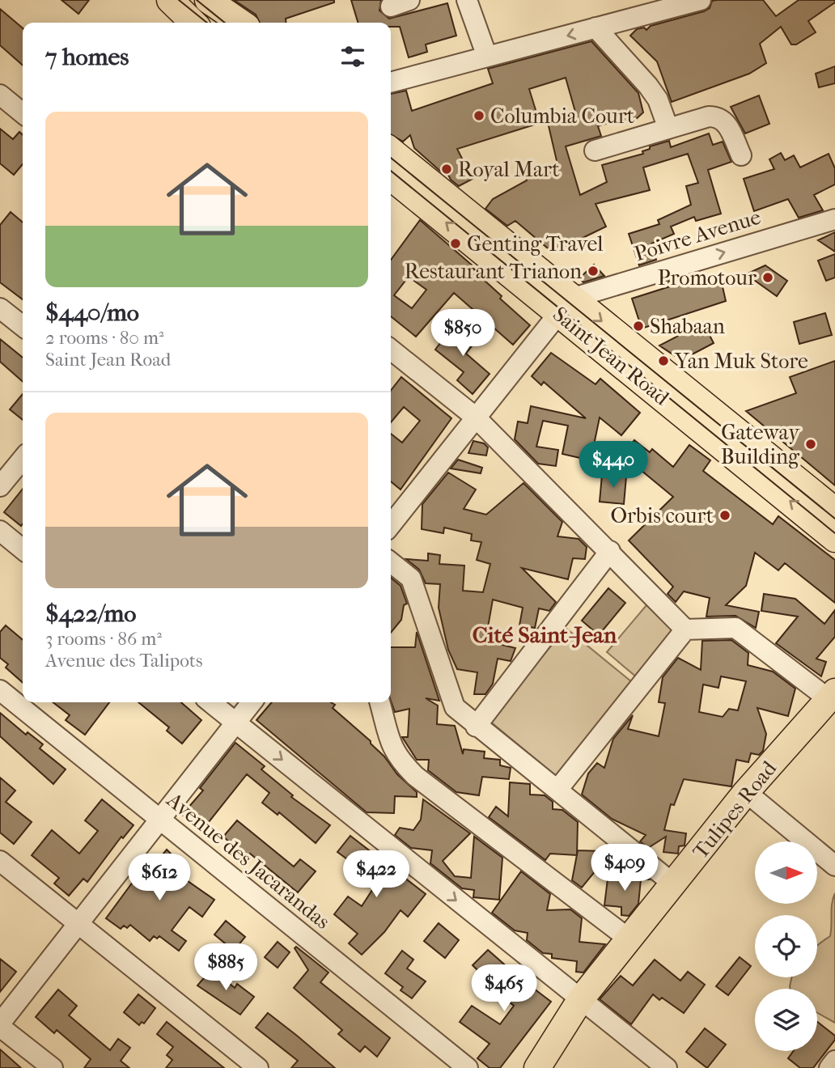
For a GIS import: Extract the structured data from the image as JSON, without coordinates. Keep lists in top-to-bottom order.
{
  "streets": {
    "main road": ["Saint Jean Road", "Tulipes Road"],
    "street": ["Poivre Avenue", "Avenue des Jacarandas"]
  },
  "crossings": [
    ["Poivre Avenue", "Saint Jean Road"]
  ],
  "one_way": ["Poivre Avenue"],
  "districts": ["Cité Saint-Jean"],
  "places": [
    "Columbia Court",
    "Royal Mart",
    "Genting Travel",
    "Restaurant Trianon",
    "Promotour",
    "Shabaan",
    "Yan Muk Store",
    "Gateway Building",
    "Orbis court"
  ],
  "north": "right",
  "page": {
    "heading": "7 homes",
    "list": [
      {
        "name": "$440/mo",
        "note": "2 rooms · 80 m² · Saint Jean Road"
      },
      {
        "name": "$422/mo",
        "note": "3 rooms · 86 m² · Avenue des Talipots"
      }
    ],
    "price": [
      "$850",
      "$440",
      "$409",
      "$422",
      "$612",
      "$885",
      "$465"
    ]
  }
}
